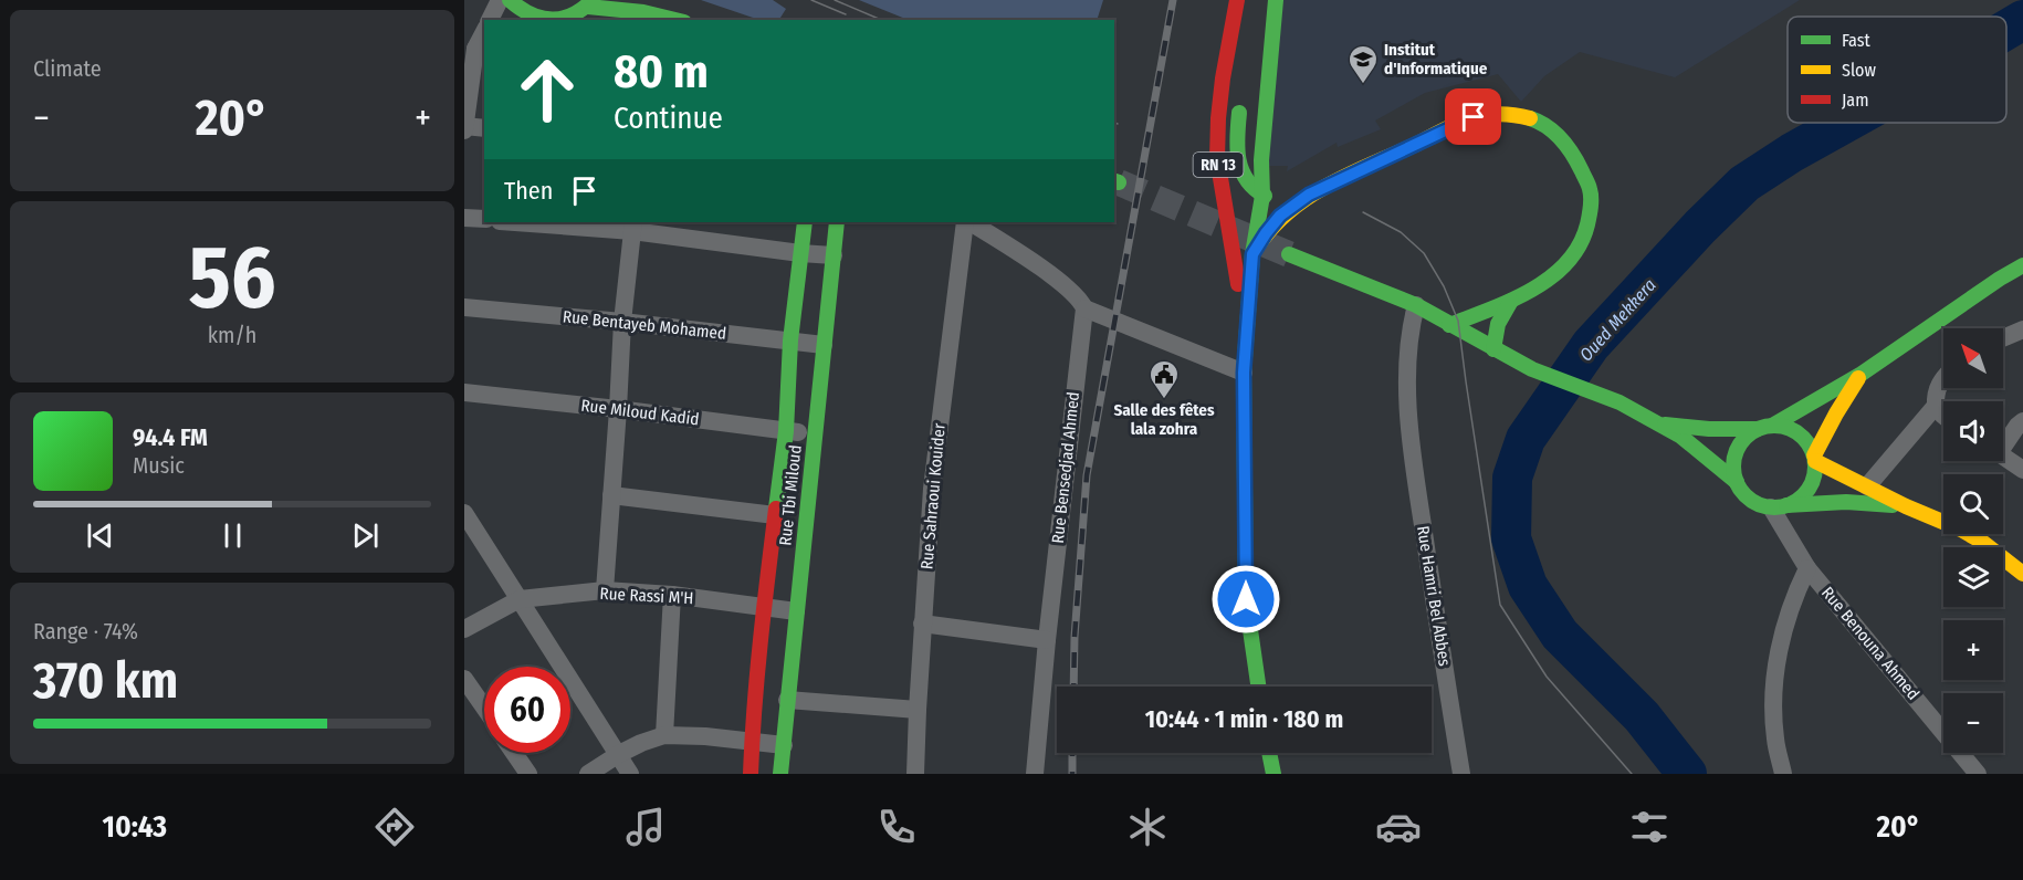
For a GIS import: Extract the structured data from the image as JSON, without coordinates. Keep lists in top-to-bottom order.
{
  "streets": {
    "main road": ["RN 13", "Rue Tbi Miloud"],
    "street": [
      "Rue Bentayeb Mohamed",
      "Rue Miloud Kadid",
      "Rue Bensedjad Ahmed",
      "Rue Sahraoui Kouider",
      "Rue Rassi M'H",
      "Rue Hamri Bel Abbes",
      "Rue Benouna Ahmed"
    ]
  },
  "crossings": [
    ["Rue Bentayeb Mohamed", "Rue Tbi Miloud"],
    ["Rue Miloud Kadid", "Rue Tbi Miloud"],
    ["Rue Tbi Miloud", "Rue Rassi M'H"]
  ],
  "water": ["Oued Mekkera"],
  "places": {
    "school or university": ["Institut d'Informatique"],
    "public building": ["Salle des fêtes lala zohra"]
  },
  "legend": ["Fast", "Slow", "Jam"],
  "north": "top left",
  "page": {
    "tile": [
      "Climate",
      ["56", "km/h"],
      ["Range · 74%", "370 km"]
    ],
    "turn": ["80 m", "Continue"],
    "heat": ["−", "20°", "+"],
    "then": "Then",
    "map_buttons": ["+", "−"],
    "song": ["94.4 FM", "Music"],
    "limit": "60",
    "trip": "10:44 · 1 min · 180 m",
    "tabs": ["10:43", "20°"]
  }
}
